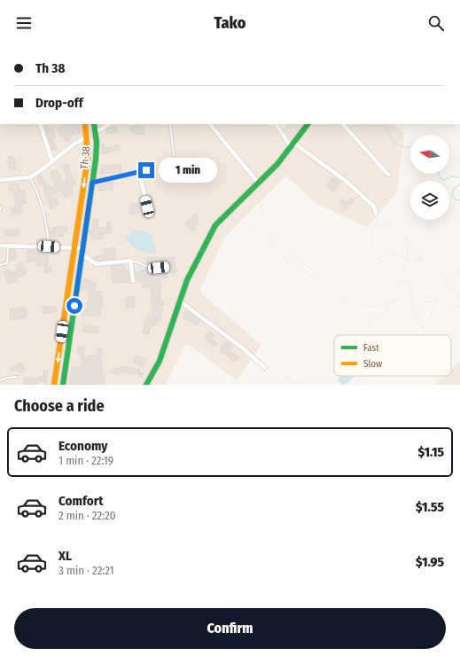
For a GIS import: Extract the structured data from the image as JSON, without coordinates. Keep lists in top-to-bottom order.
{
  "streets": {
    "street": ["Th 38"]
  },
  "legend": ["Fast", "Slow"],
  "north": "left",
  "page": {
    "header": "Tako",
    "banner": ["Th 38", "Drop-off"],
    "bubble": "1 min",
    "heading": "Choose a ride",
    "list": [
      {
        "name": "Economy",
        "note": "1 min · 22:19",
        "value": "$1.15"
      },
      {
        "name": "Comfort",
        "note": "2 min · 22:20",
        "value": "$1.55"
      },
      {
        "name": "XL",
        "note": "3 min · 22:21",
        "value": "$1.95"
      }
    ],
    "buttons": "Confirm"
  }
}
